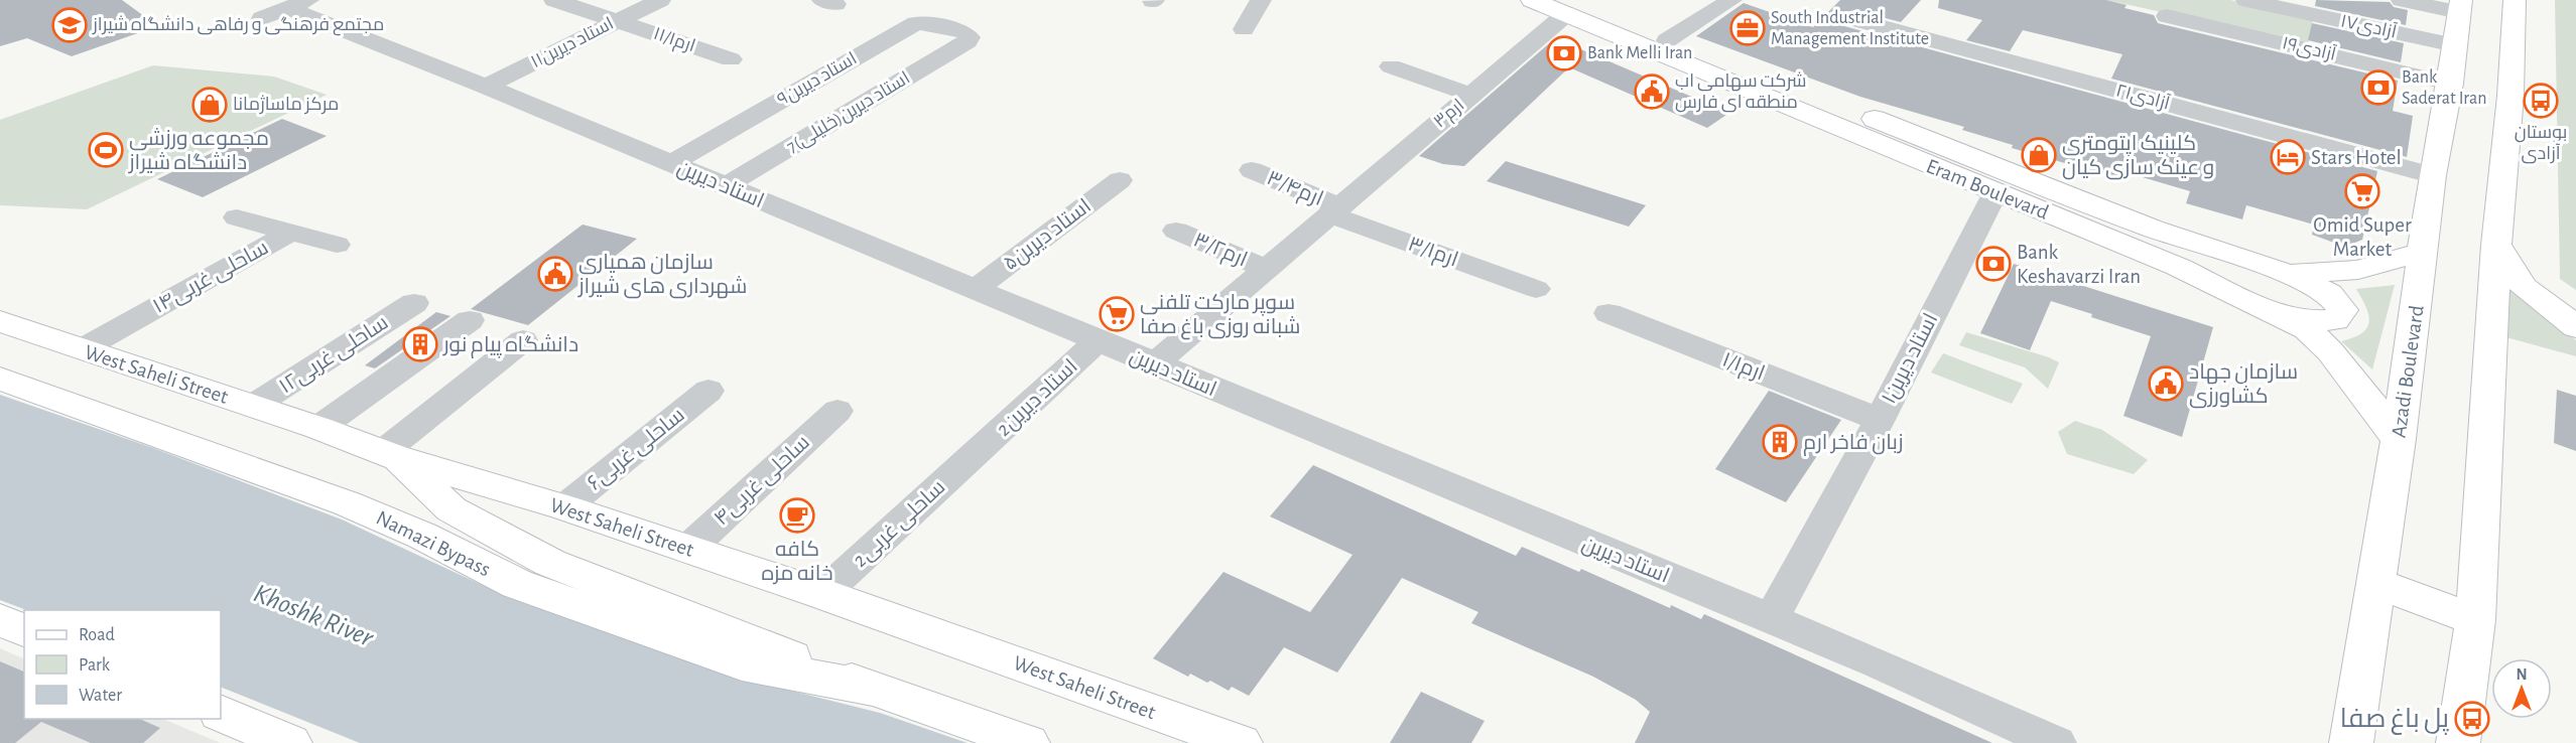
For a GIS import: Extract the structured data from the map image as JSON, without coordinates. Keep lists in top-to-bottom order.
{
  "streets": {
    "main road": [
      "Eram Boulevard",
      "Azadi Boulevard",
      "West Saheli Street",
      "Namazi Bypass"
    ],
    "street": [
      "آزادی۱۷",
      "۱۱/۱ارم",
      "استاد دیرین۱۱",
      "آزادی۱۹",
      "استاد دیرین۹",
      "آزادی۲۱",
      "7استاد دیرین(خلیلی)",
      "ارم۳",
      "استاد دیرین",
      "۳/۴ارم",
      "استاد دیرین۵",
      "۳/۲ارم",
      "۳/۱ارم",
      "ساحلی غربی۱۴",
      "ساحلی غربی۱۲",
      "استاد دیرین۱",
      "۱/۱ارم",
      "2استاد دیرین",
      "ساحلی غربی۶",
      "ساحلی غربی۴",
      "2ساحلی غربی"
    ]
  },
  "crossings": [
    ["آزادی۱۷", "Azadi Boulevard"],
    ["۱۱/۱ارم", "استاد دیرین۱۱"],
    ["استاد دیرین۱۱", "استاد دیرین"],
    ["آزادی۱۹", "Azadi Boulevard"],
    ["استاد دیرین۹", "7استاد دیرین(خلیلی)"],
    ["استاد دیرین۹", "استاد دیرین"],
    ["آزادی۲۱", "Azadi Boulevard"],
    ["7استاد دیرین(خلیلی)", "استاد دیرین"],
    ["ارم۳", "استاد دیرین"],
    ["ارم۳", "۳/۴ارم"],
    ["ارم۳", "Eram Boulevard"],
    ["ارم۳", "۳/۲ارم"],
    ["ارم۳", "۳/۱ارم"],
    ["استاد دیرین", "استاد دیرین۵"],
    ["استاد دیرین", "استاد دیرین۱"],
    ["استاد دیرین", "2استاد دیرین"],
    ["۳/۴ارم", "۳/۱ارم"],
    ["Eram Boulevard", "استاد دیرین۱"],
    ["Eram Boulevard", "Azadi Boulevard"],
    ["ساحلی غربی۱۴", "West Saheli Street"],
    ["ساحلی غربی۱۲", "West Saheli Street"],
    ["استاد دیرین۱", "۱/۱ارم"],
    ["West Saheli Street", "ساحلی غربی۶"],
    ["West Saheli Street", "ساحلی غربی۴"],
    ["West Saheli Street", "2ساحلی غربی"],
    ["2استاد دیرین", "2ساحلی غربی"]
  ],
  "water": ["Khoshk River"],
  "places": {
    "school or university": ["مجتمع فرهنگی و رفاهی دانشگاه شیراز"],
    "office": ["South Industrial Management Institute"],
    "bank": ["Bank Melli Iran", "Bank Saderat Iran", "Bank Keshavarzi Iran"],
    "public building": ["شرکت سهامی اب منطقه ای فارس", "سازمان همیاری شهرداری های شیراز", "سازمان جهاد کشاورزی"],
    "bus stop": ["بوستان آزادی", "پل باغ صفا"],
    "shop": ["مرکز ماساژمانا", "کلینیک اپتومتری و عینک سازی کیان"],
    "sports": ["مجموعه ورزشی دانشگاه شیراز"],
    "hotel": ["Stars Hotel"],
    "supermarket": ["Omid Super Market", "سوپر مارکت تلفنی شبانه روزی باغ صفا"],
    "building": ["دانشگاه پیام نور", "زبان فاخر ارم"],
    "cafe": ["کافه خانه مزه"]
  },
  "legend": ["Road", "Park", "Water"],
  "north": "top"
}
